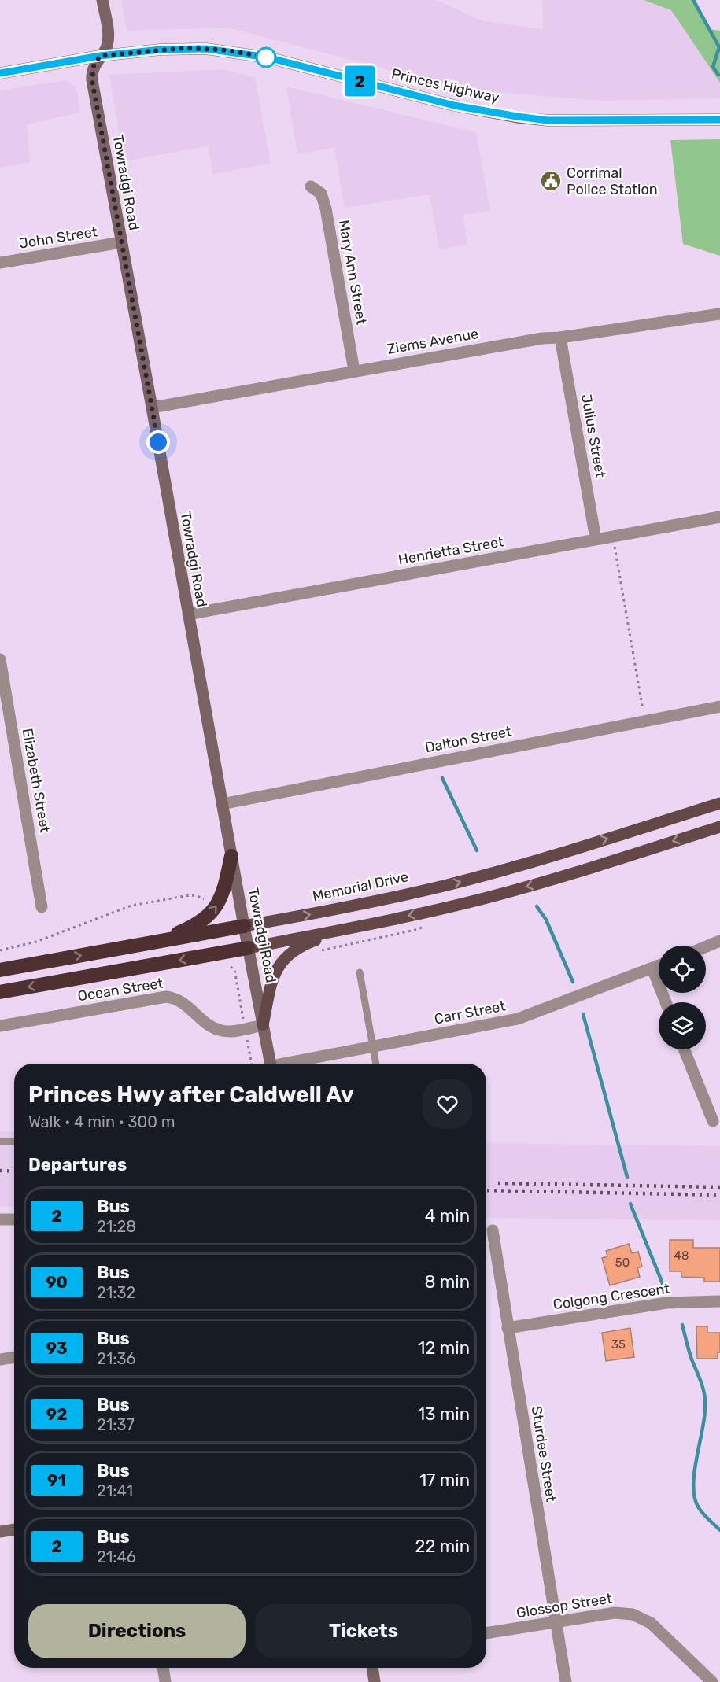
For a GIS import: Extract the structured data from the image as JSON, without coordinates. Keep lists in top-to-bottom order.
{
  "streets": {
    "highway": ["Memorial Drive"],
    "main road": ["Princes Highway", "Towradgi Road"],
    "street": [
      "John Street",
      "Mary Ann Street",
      "Ziems Avenue",
      "Julius Street",
      "Henrietta Street",
      "Dalton Street",
      "Elizabeth Street",
      "Ocean Street",
      "Carr Street",
      "Colgong Crescent",
      "Sturdee Street",
      "Glossop Street"
    ]
  },
  "crossings": [
    ["Princes Highway", "Towradgi Road"],
    ["Towradgi Road", "John Street"],
    ["Towradgi Road", "Ziems Avenue"],
    ["Towradgi Road", "Henrietta Street"],
    ["Towradgi Road", "Dalton Street"],
    ["Towradgi Road", "Memorial Drive"],
    ["Towradgi Road", "Ocean Street"],
    ["Mary Ann Street", "Ziems Avenue"],
    ["Ziems Avenue", "Julius Street"],
    ["Julius Street", "Henrietta Street"],
    ["Colgong Crescent", "Sturdee Street"],
    ["Sturdee Street", "Glossop Street"]
  ],
  "places": {
    "public building": ["Corrimal Police Station"]
  },
  "lines": ["bus line 2"],
  "house_numbers": ["48", "50", "35"],
  "page": {
    "on_map": "2",
    "heading": [
      ["Princes Hwy after Caldwell Av", "Walk · 4 min · 300 m"],
      "Departures"
    ],
    "list": [
      {
        "mark": "2",
        "name": "Bus",
        "note": "21:28",
        "value": "4 min"
      },
      {
        "mark": "90",
        "name": "Bus",
        "note": "21:32",
        "value": "8 min"
      },
      {
        "mark": "93",
        "name": "Bus",
        "note": "21:36",
        "value": "12 min"
      },
      {
        "mark": "92",
        "name": "Bus",
        "note": "21:37",
        "value": "13 min"
      },
      {
        "mark": "91",
        "name": "Bus",
        "note": "21:41",
        "value": "17 min"
      },
      {
        "mark": "2",
        "name": "Bus",
        "note": "21:46",
        "value": "22 min"
      }
    ],
    "buttons": ["Directions", "Tickets"]
  }
}
